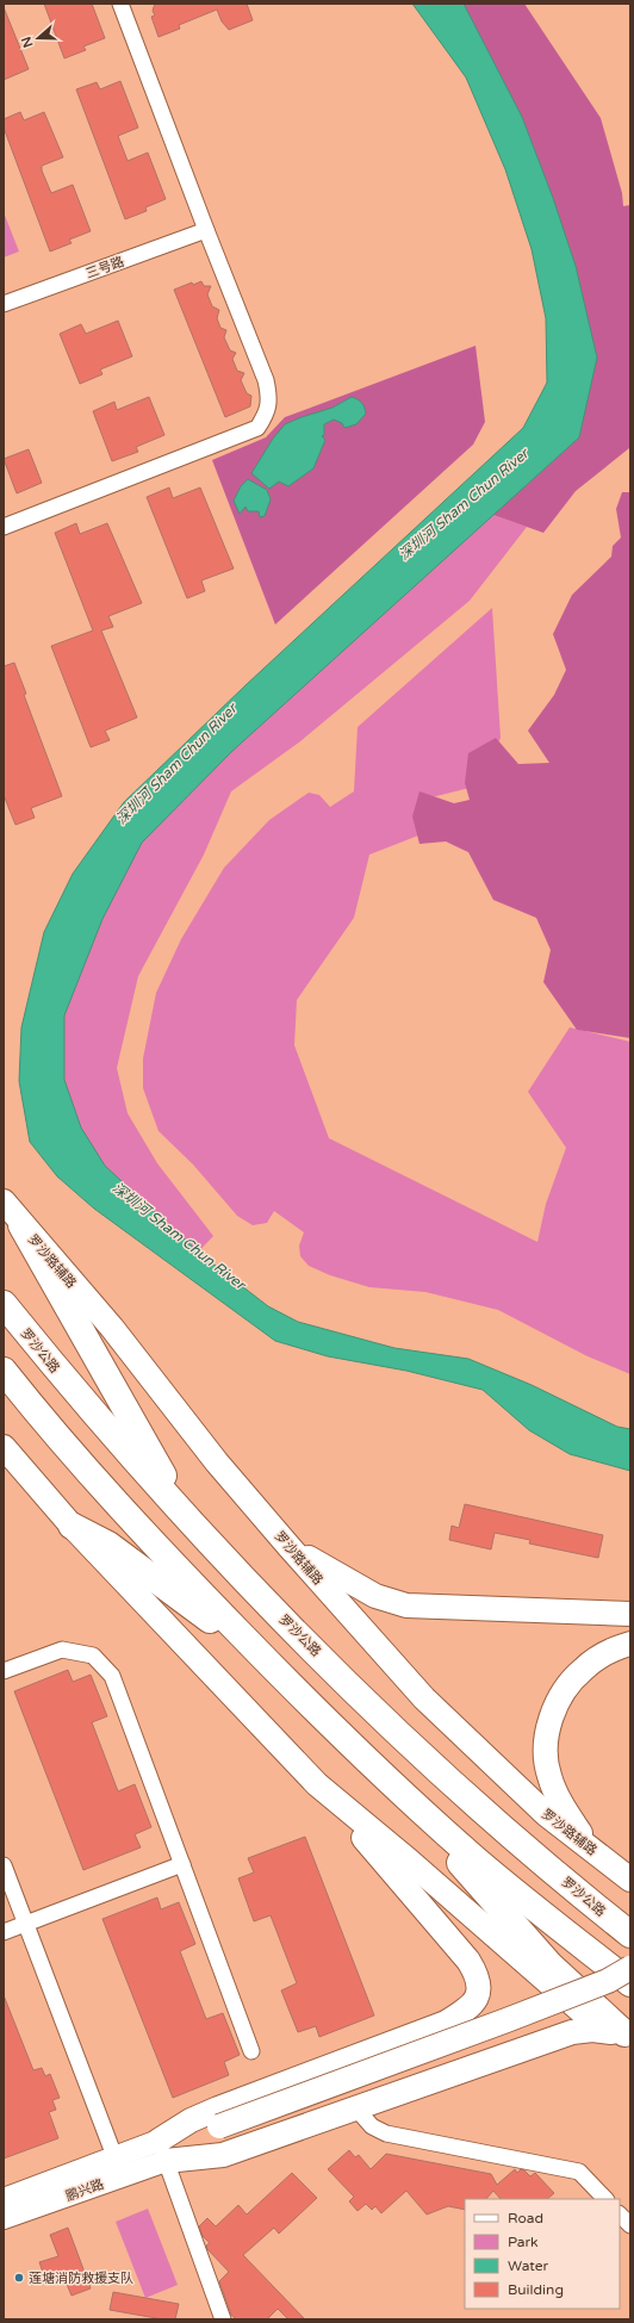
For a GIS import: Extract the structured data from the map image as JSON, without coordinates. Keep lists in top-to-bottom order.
{
  "streets": {
    "highway": ["罗沙公路"],
    "main road": ["罗沙路辅路"],
    "street": ["三号路", "鹏兴路"]
  },
  "water": ["深圳河 Sham Chun River"],
  "places": ["莲塘消防救援支队"],
  "legend": [
    "Road",
    "Park",
    "Water",
    "Building"
  ],
  "north": "left"
}
